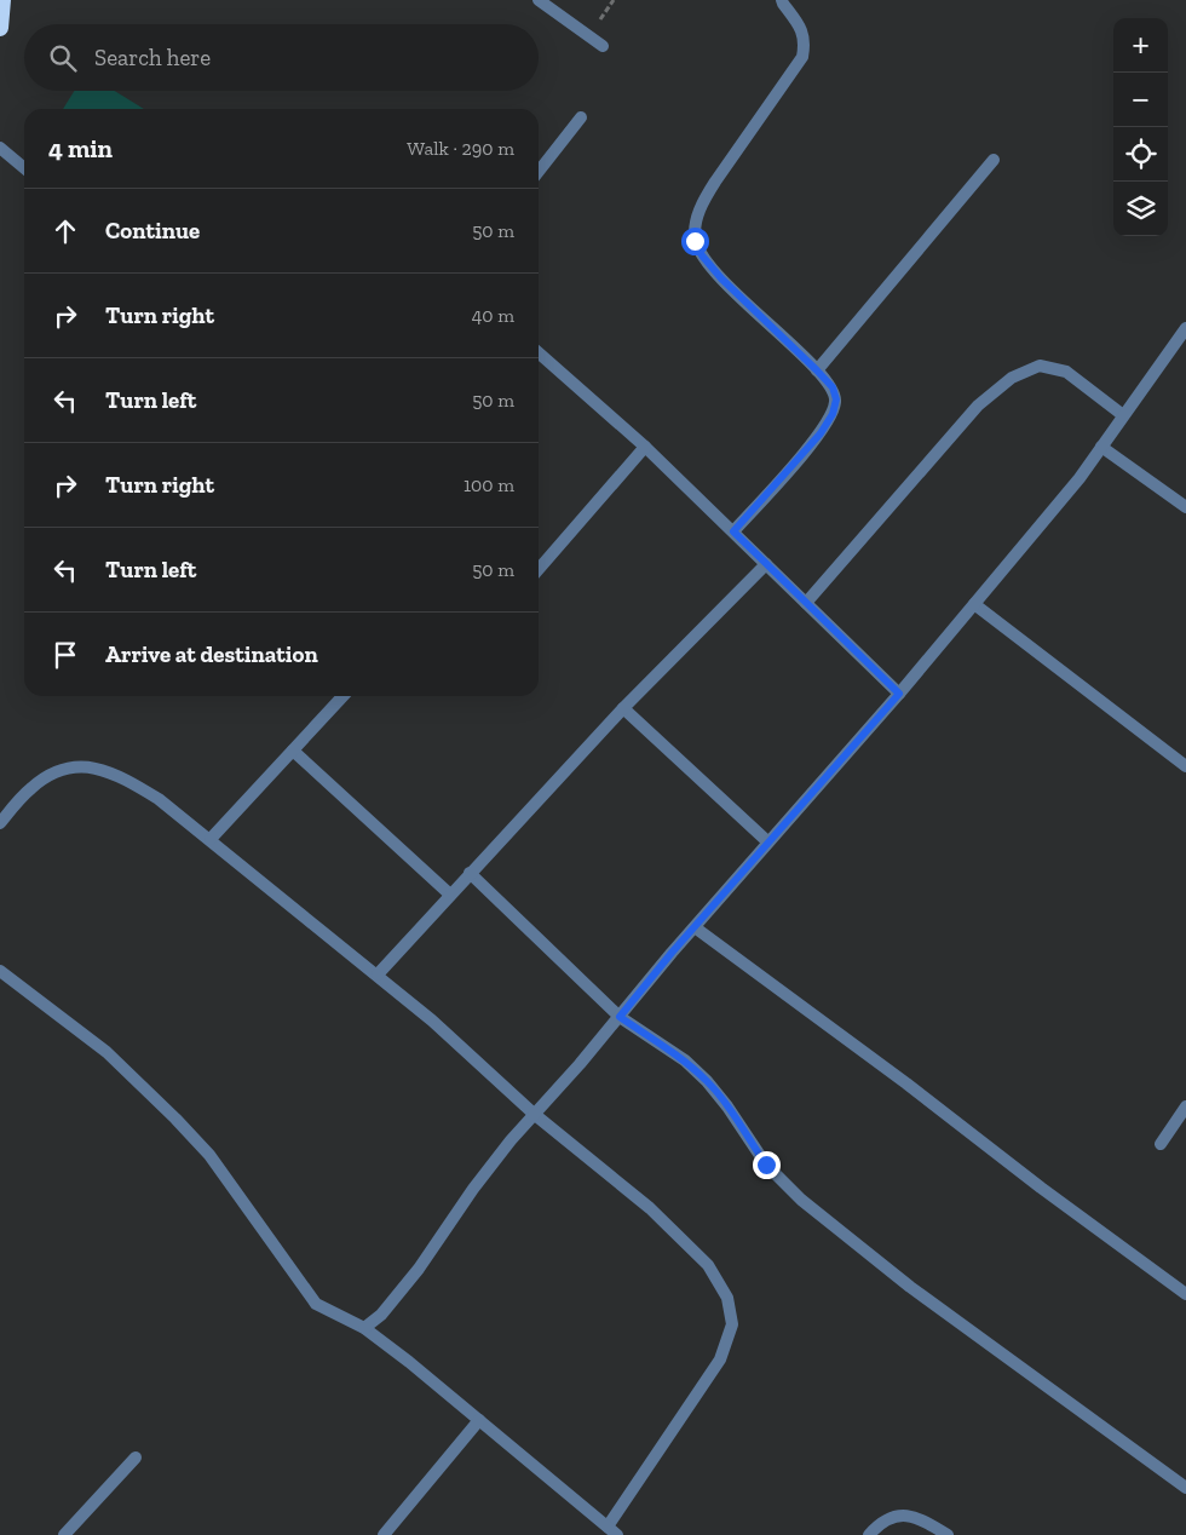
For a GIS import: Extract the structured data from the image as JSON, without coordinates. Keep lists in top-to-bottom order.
{
  "page": {
    "map_buttons": ["+", "−"],
    "search": "Search here",
    "heading": ["4 min", "Walk · 290 m"],
    "list": [
      ["Continue", "50 m"],
      ["Turn right", "40 m"],
      ["Turn left", "50 m"],
      ["Turn right", "100 m"],
      ["Turn left", "50 m"],
      "Arrive at destination"
    ]
  }
}
